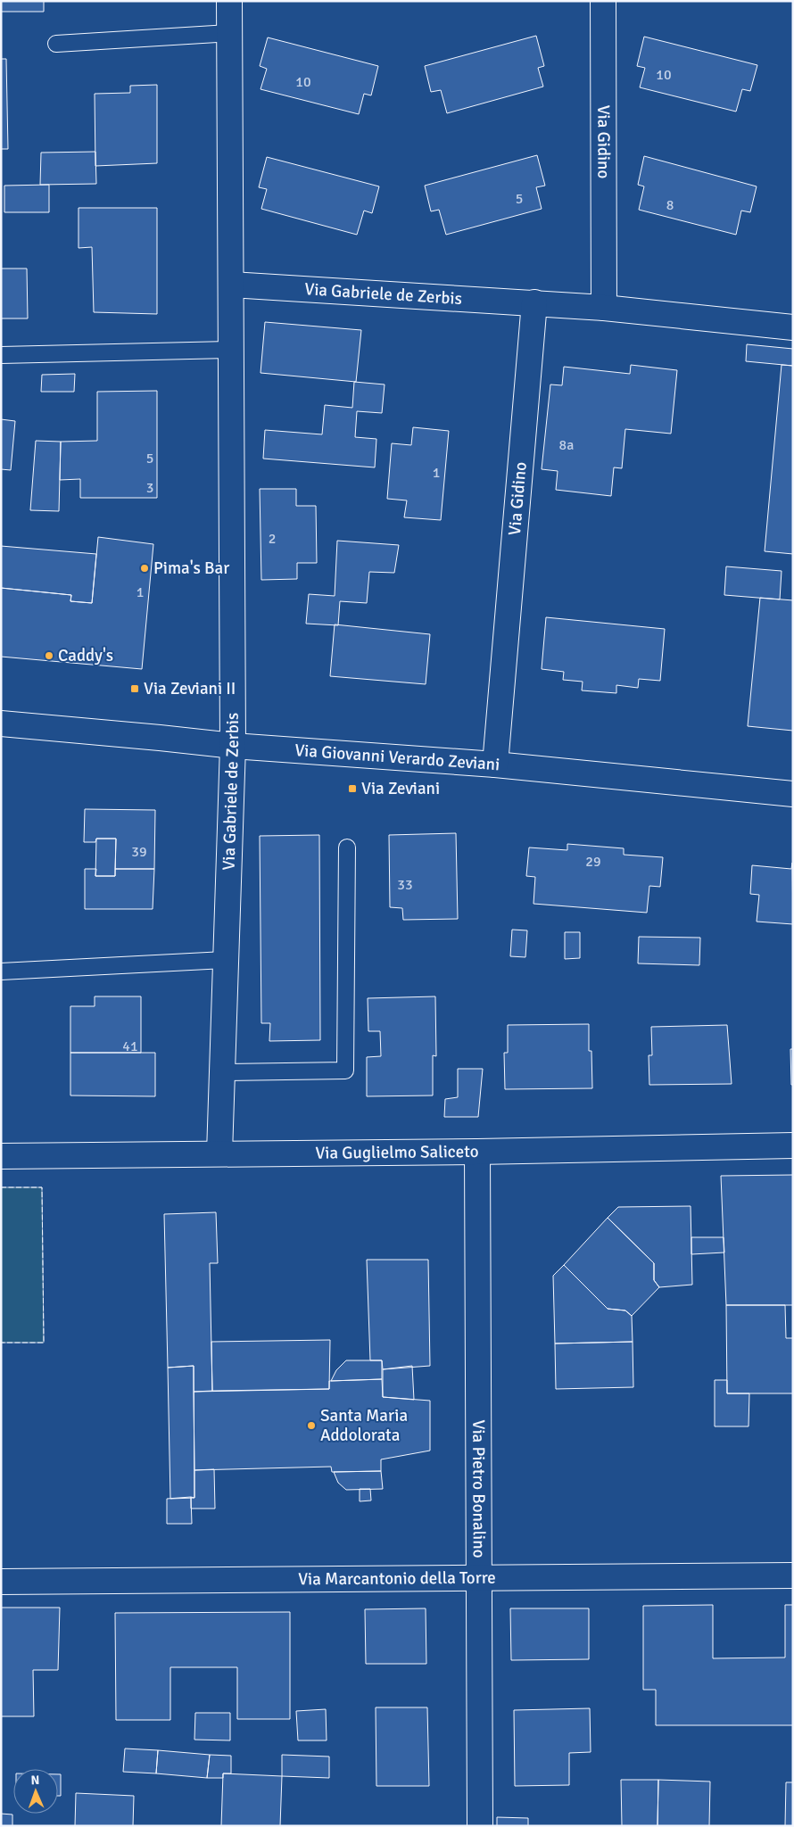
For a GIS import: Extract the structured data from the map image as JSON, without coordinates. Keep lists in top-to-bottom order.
{
  "streets": {
    "street": [
      "Via Gidino",
      "Via Gabriele de Zerbis",
      "Via Giovanni Verardo Zeviani",
      "Via Guglielmo Saliceto",
      "Via Pietro Bonalino",
      "Via Marcantonio della Torre"
    ]
  },
  "crossings": [
    ["Via Gidino", "Via Gabriele de Zerbis"],
    ["Via Gidino", "Via Giovanni Verardo Zeviani"],
    ["Via Gabriele de Zerbis", "Via Giovanni Verardo Zeviani"],
    ["Via Gabriele de Zerbis", "Via Guglielmo Saliceto"],
    ["Via Guglielmo Saliceto", "Via Pietro Bonalino"],
    ["Via Pietro Bonalino", "Via Marcantonio della Torre"]
  ],
  "places": {
    "other": ["Pima's Bar", "Caddy's", "Santa Maria Addolorata"],
    "transit": ["Via Zeviani II", "Via Zeviani"]
  },
  "house_numbers": [
    "10",
    "10",
    "5",
    "8",
    "8a",
    "5",
    "1",
    "3",
    "2",
    "1",
    "39",
    "29",
    "33",
    "41"
  ],
  "north": "top"
}
